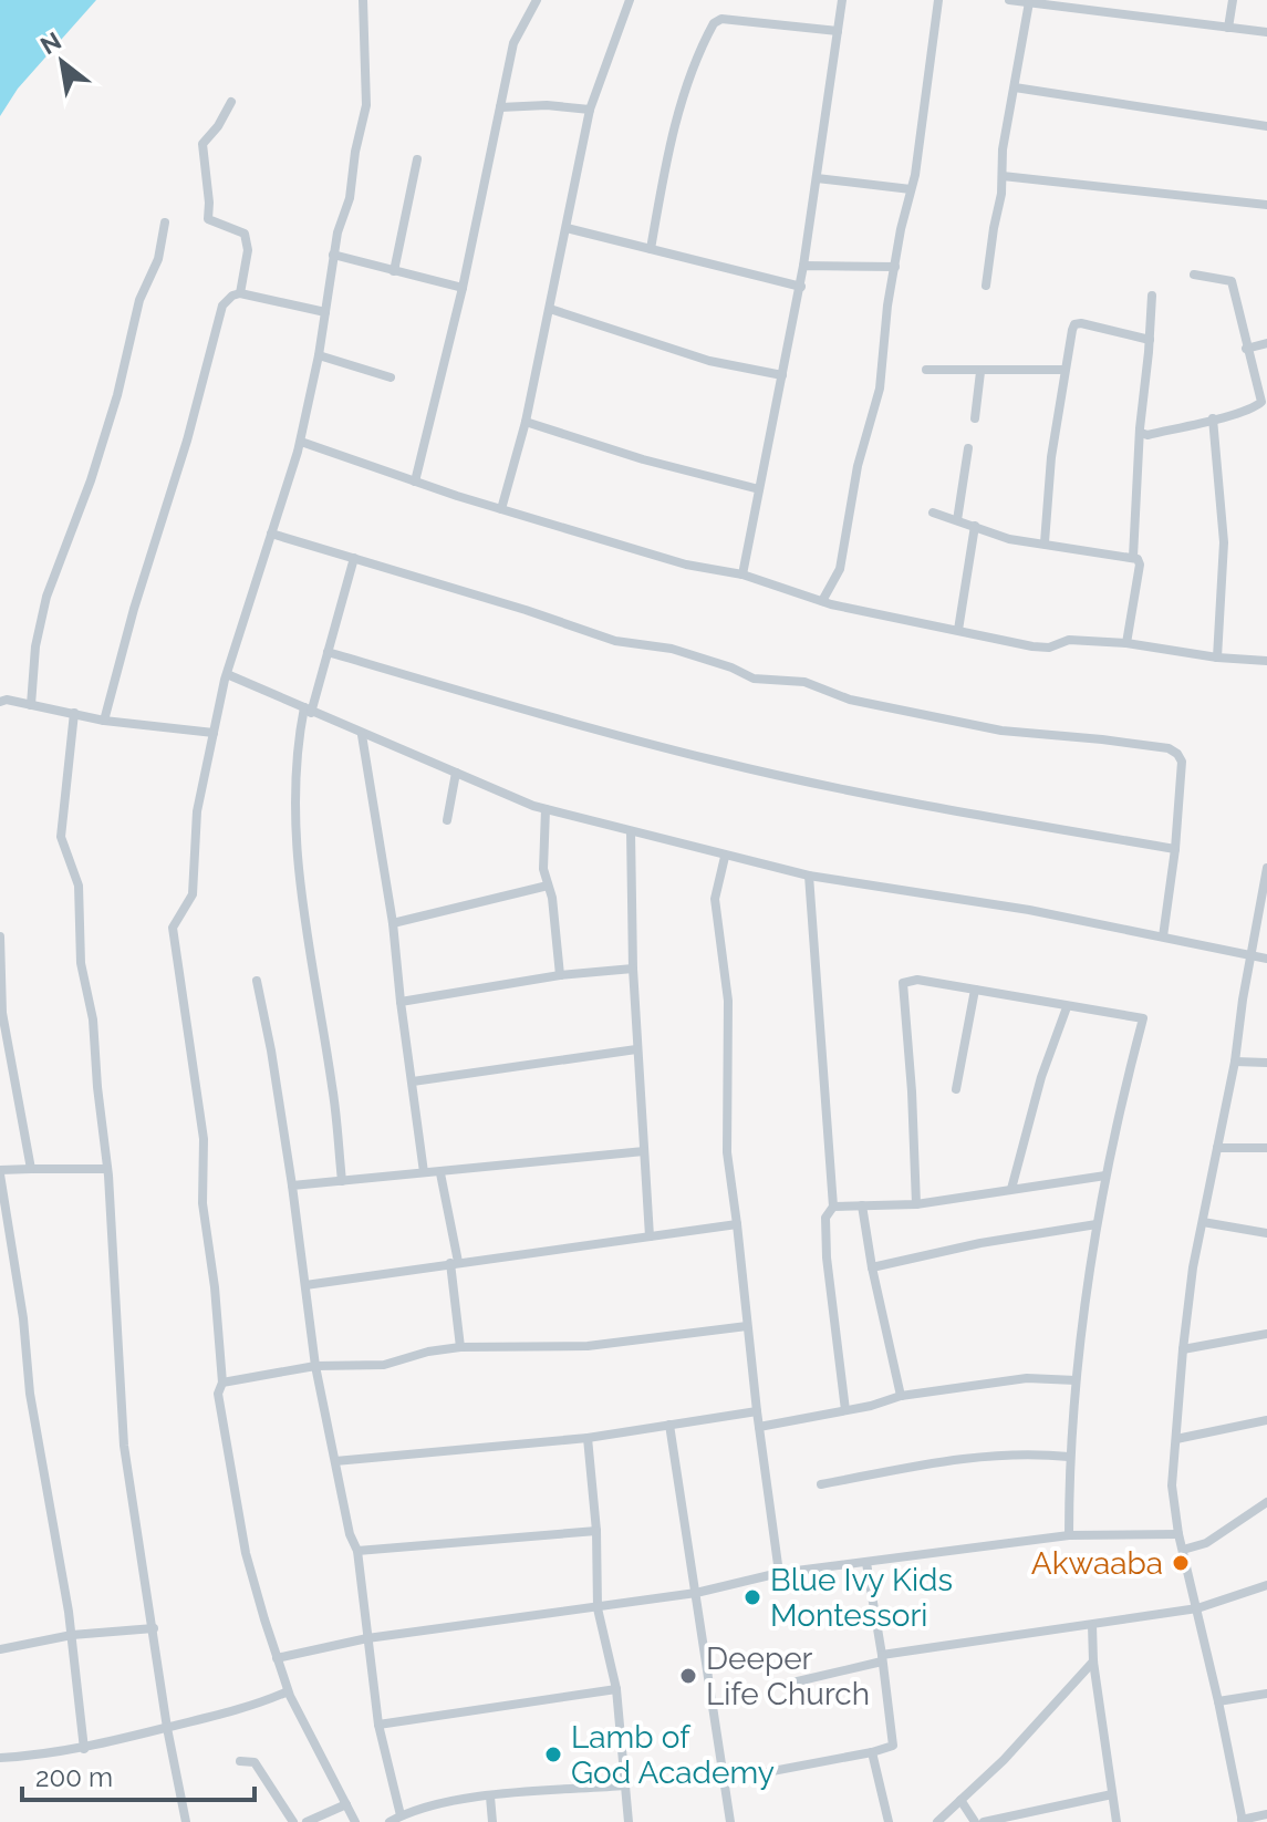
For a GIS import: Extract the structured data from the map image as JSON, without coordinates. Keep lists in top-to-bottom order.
{
  "places": [
    "Akwaaba",
    "Blue Ivy Kids Montessori",
    "Deeper Life Church",
    "Lamb of God Academy"
  ],
  "scale_bar": "200 m",
  "north": "top left"
}
